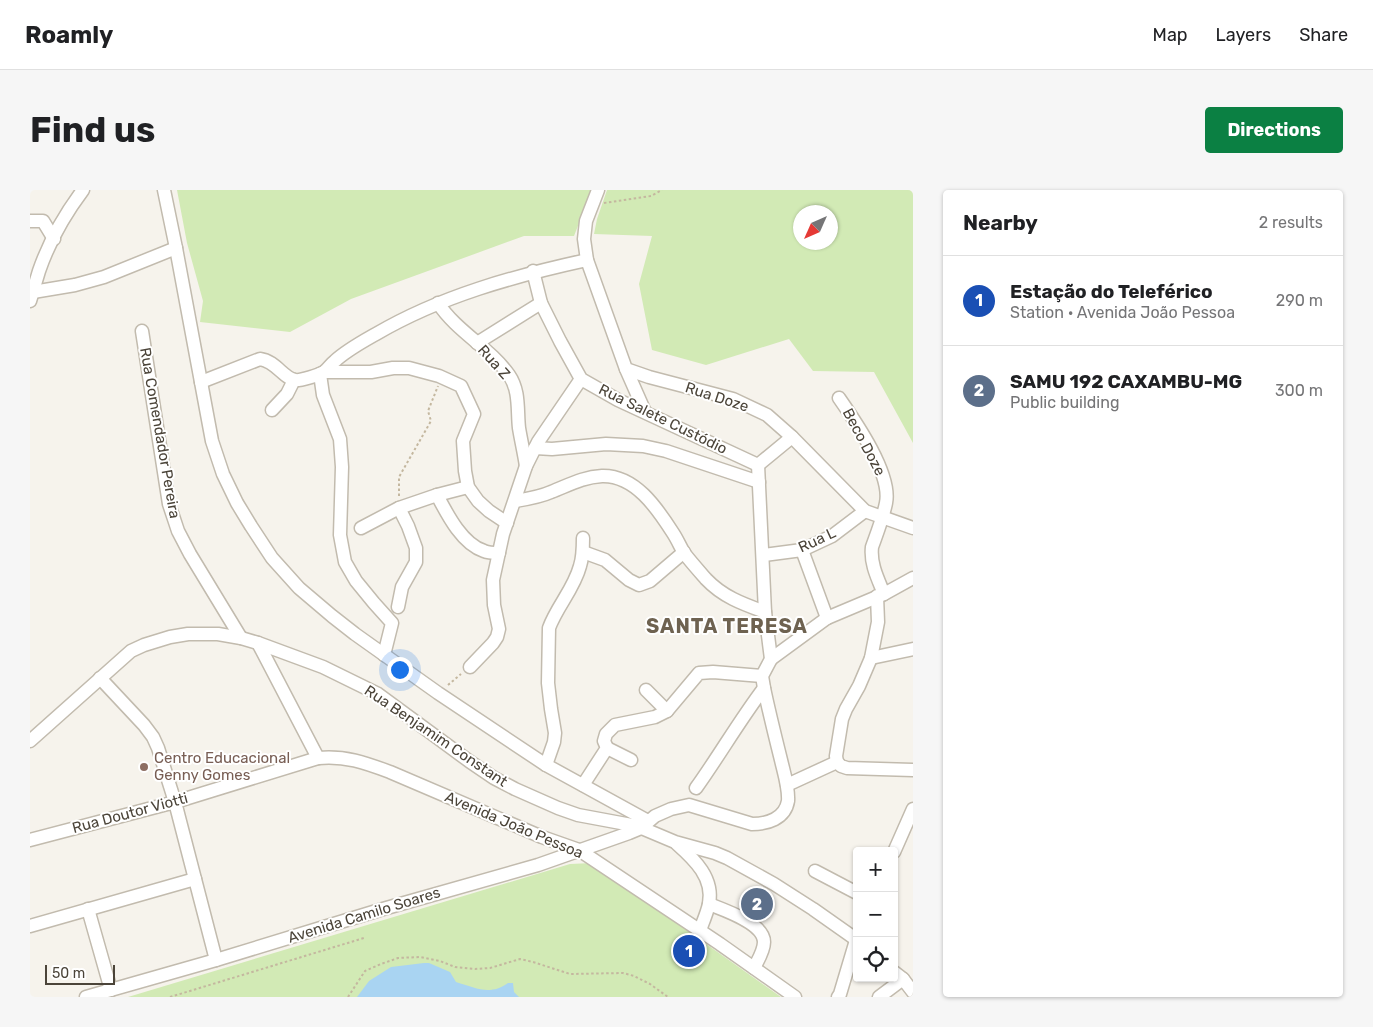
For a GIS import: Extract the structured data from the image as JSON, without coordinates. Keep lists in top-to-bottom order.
{
  "streets": {
    "street": [
      "Rua Z",
      "Rua Doze",
      "Rua Salete Custódio",
      "Rua Comendador Pereira",
      "Beco Doze",
      "Rua L",
      "Rua Benjamim Constant",
      "Rua Doutor Viotti",
      "Avenida João Pessoa",
      "Avenida Camilo Soares"
    ]
  },
  "crossings": [
    ["Rua Doze", "Beco Doze"],
    ["Rua Doze", "Rua L"],
    ["Rua Comendador Pereira", "Rua Benjamim Constant"],
    ["Rua Benjamim Constant", "Avenida Camilo Soares"],
    ["Rua Doutor Viotti", "Avenida João Pessoa"],
    ["Avenida João Pessoa", "Avenida Camilo Soares"]
  ],
  "districts": ["SANTA TERESA"],
  "places": ["Centro Educacional Genny Gomes"],
  "scale_bar": "50 m",
  "north": "bottom left",
  "page": {
    "header": "Roamly",
    "nav": ["Map", "Layers", "Share"],
    "buttons": "Directions",
    "title": "Find us",
    "heading": ["Nearby", "2 results"],
    "list": [
      {
        "mark": "1",
        "name": "Estação do Teleférico",
        "note": "Station · Avenida João Pessoa",
        "value": "290 m"
      },
      {
        "mark": "2",
        "name": "SAMU 192 CAXAMBU-MG",
        "note": "Public building",
        "value": "300 m"
      }
    ],
    "map_buttons": ["+", "−"],
    "pins": ["2", "1"],
    "scale": "50 m"
  }
}
